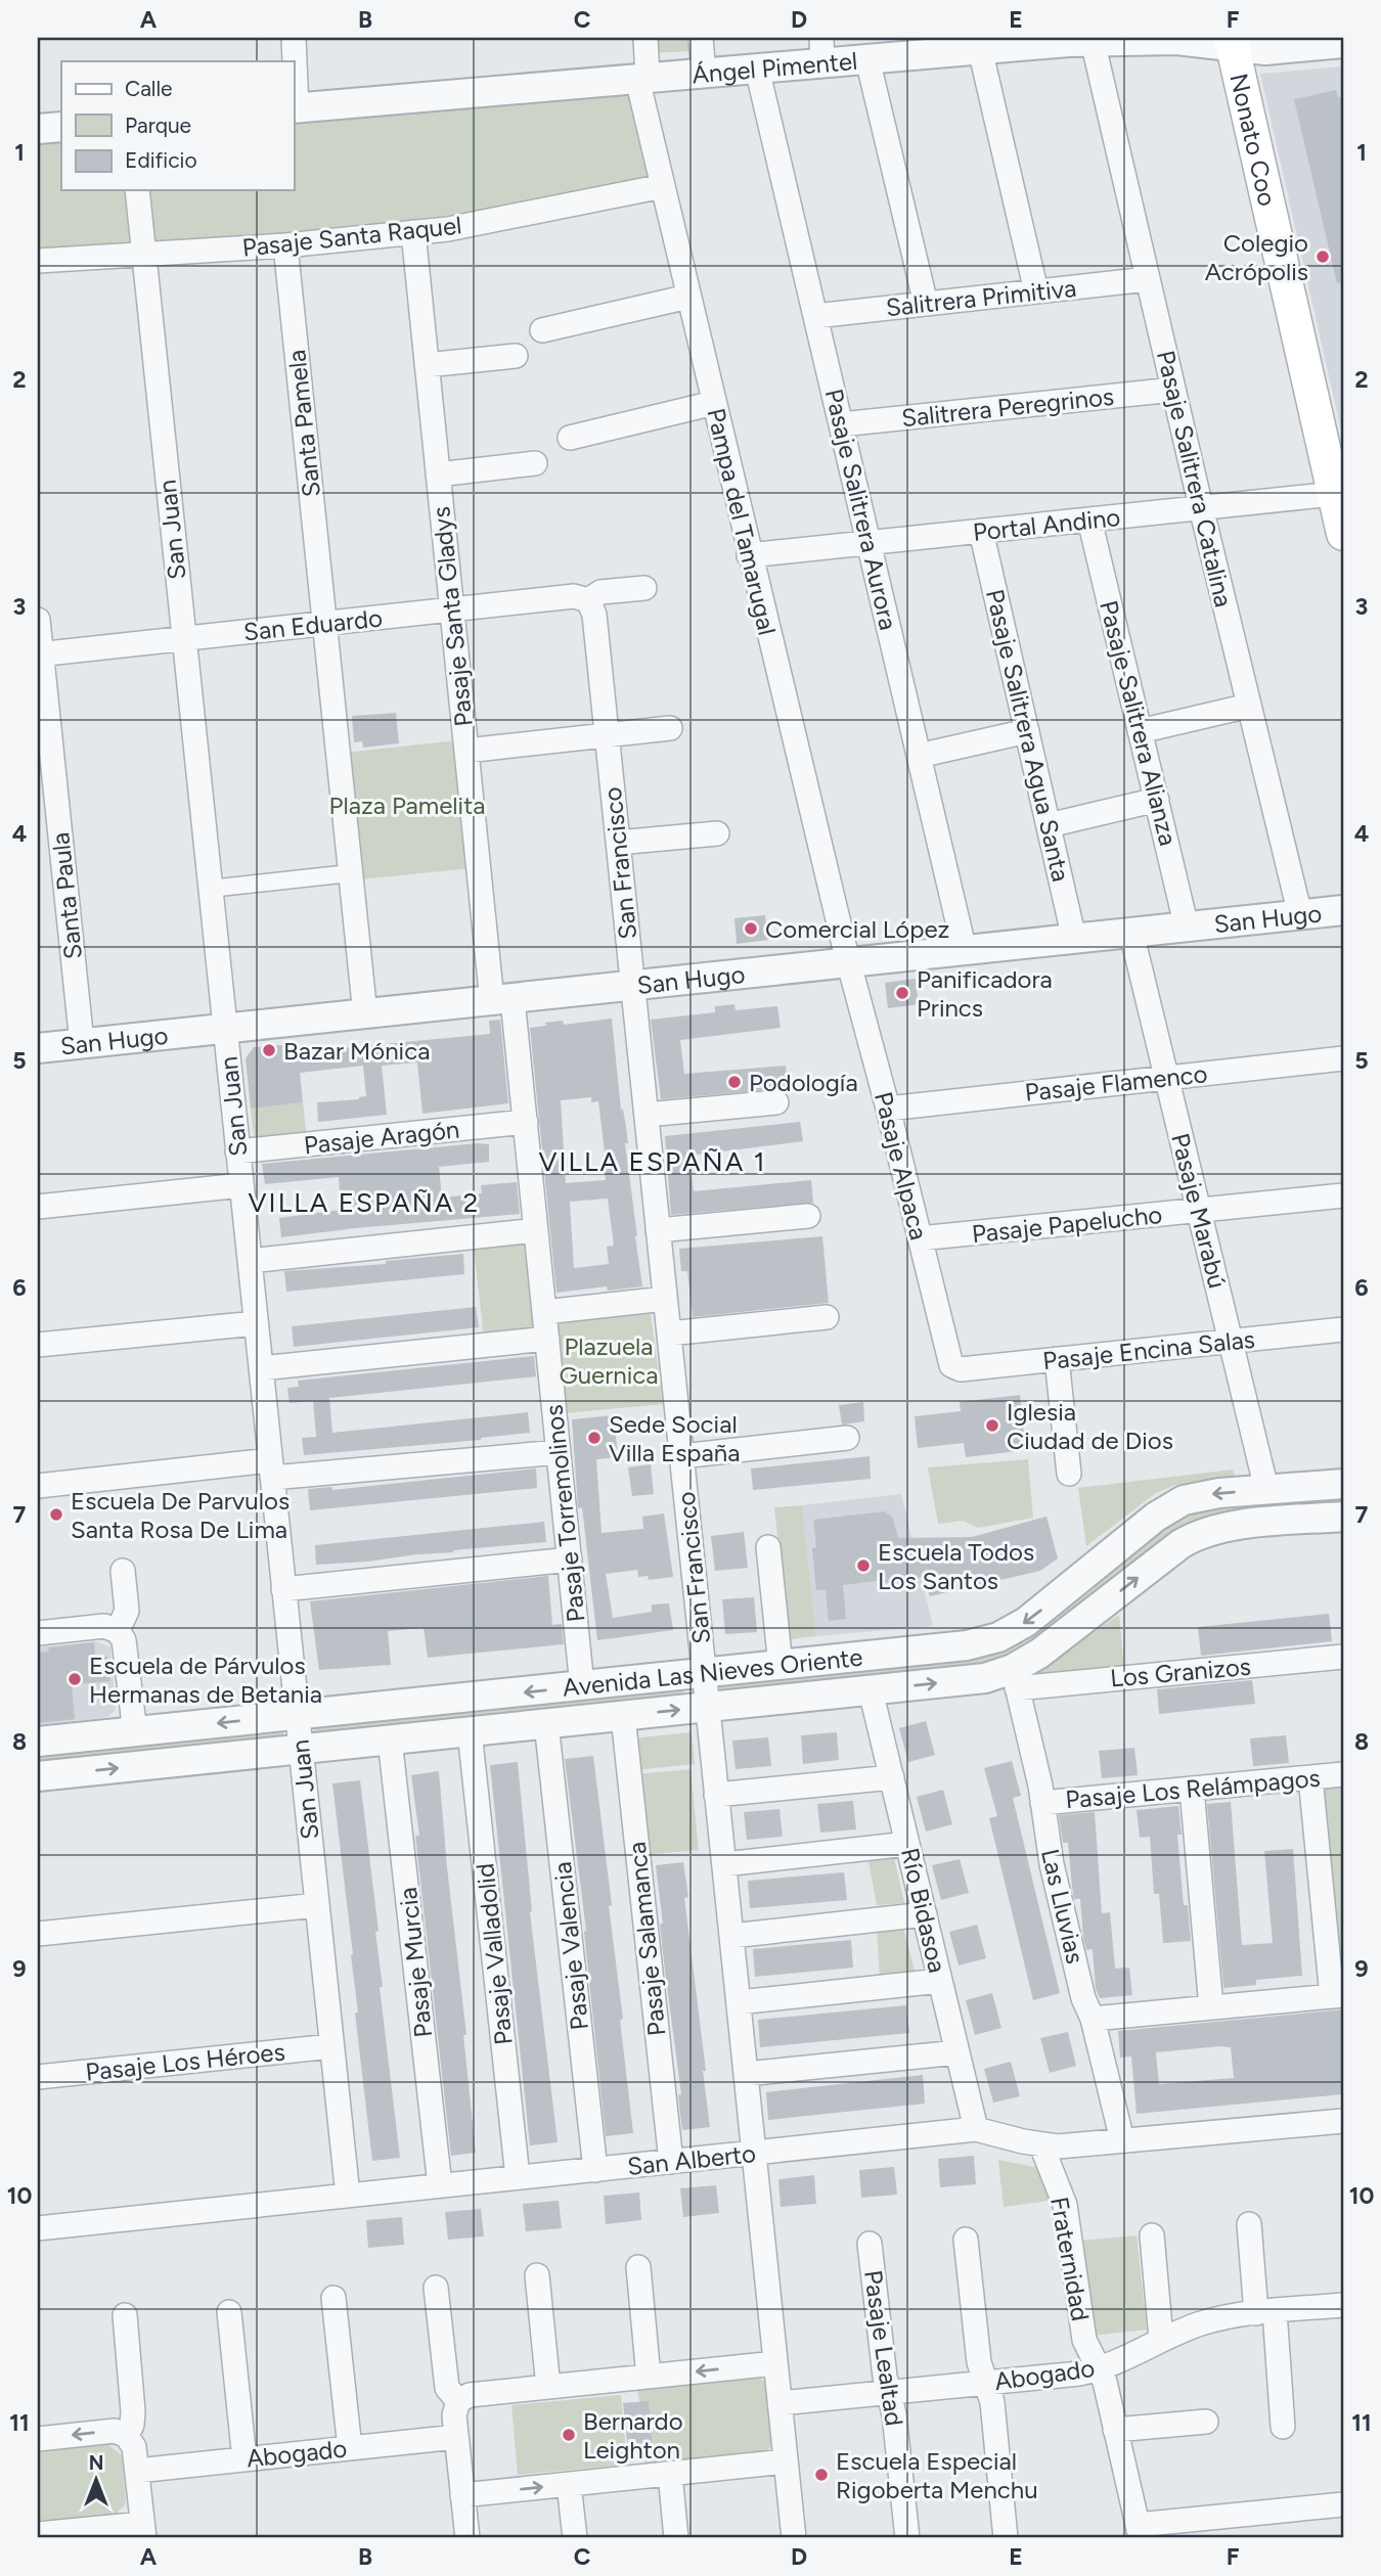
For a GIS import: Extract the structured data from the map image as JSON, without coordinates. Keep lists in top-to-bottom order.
{
  "streets": {
    "main road": ["Nonato Coo"],
    "street": [
      "Ángel Pimentel",
      "Pasaje Santa Raquel",
      "Salitrera Primitiva",
      "Salitrera Peregrinos",
      "Santa Pamela",
      "Pasaje Salitrera Catalina",
      "Pasaje Salitrera Aurora",
      "Pampa del Tamarugal",
      "Portal Andino",
      "San Juan",
      "Pasaje Santa Gladys",
      "San Eduardo",
      "Pasaje Salitrera Alianza",
      "Pasaje Salitrera Agua Santa",
      "San Francisco",
      "Santa Paula",
      "San Hugo",
      "Pasaje Flamenco",
      "Pasaje Aragón",
      "Pasaje Alpaca",
      "Pasaje Marabú",
      "Pasaje Papelucho",
      "Pasaje Encina Salas",
      "Pasaje Torremolinos",
      "Avenida Las Nieves Oriente",
      "Los Granizos",
      "Pasaje Los Relámpagos",
      "Las Lluvias",
      "Río Bidasoa",
      "Pasaje Salamanca",
      "Pasaje Valencia",
      "Pasaje Valladolid",
      "Pasaje Murcia",
      "Pasaje Los Héroes",
      "San Alberto",
      "Fraternidad",
      "Pasaje Lealtad",
      "Abogado"
    ]
  },
  "crossings": [
    ["Ángel Pimentel", "Nonato Coo"],
    ["Ángel Pimentel", "Pasaje Salitrera Catalina"],
    ["Ángel Pimentel", "Pasaje Salitrera Aurora"],
    ["Ángel Pimentel", "Pampa del Tamarugal"],
    ["Nonato Coo", "Portal Andino"],
    ["Pasaje Santa Raquel", "Santa Pamela"],
    ["Pasaje Santa Raquel", "Pampa del Tamarugal"],
    ["Pasaje Santa Raquel", "San Juan"],
    ["Pasaje Santa Raquel", "Pasaje Santa Gladys"],
    ["Salitrera Primitiva", "Pasaje Salitrera Catalina"],
    ["Salitrera Primitiva", "Pasaje Salitrera Aurora"],
    ["Salitrera Peregrinos", "Pasaje Salitrera Catalina"],
    ["Salitrera Peregrinos", "Pasaje Salitrera Aurora"],
    ["Santa Pamela", "San Eduardo"],
    ["Santa Pamela", "San Hugo"],
    ["Pasaje Salitrera Catalina", "Portal Andino"],
    ["Pasaje Salitrera Catalina", "San Hugo"],
    ["Pasaje Salitrera Aurora", "Portal Andino"],
    ["Pasaje Salitrera Aurora", "San Hugo"],
    ["Pampa del Tamarugal", "Portal Andino"],
    ["Pampa del Tamarugal", "San Hugo"],
    ["Pampa del Tamarugal", "Pasaje Alpaca"],
    ["Portal Andino", "Pasaje Salitrera Alianza"],
    ["Portal Andino", "Pasaje Salitrera Agua Santa"],
    ["San Juan", "San Eduardo"],
    ["San Juan", "San Hugo"],
    ["San Juan", "Pasaje Aragón"],
    ["San Juan", "Avenida Las Nieves Oriente"],
    ["San Juan", "Pasaje Los Héroes"],
    ["San Juan", "San Alberto"],
    ["Pasaje Santa Gladys", "San Eduardo"],
    ["Pasaje Santa Gladys", "San Hugo"],
    ["Pasaje Santa Gladys", "Pasaje Torremolinos"],
    ["San Eduardo", "San Francisco"],
    ["San Eduardo", "Santa Paula"],
    ["Pasaje Salitrera Alianza", "San Hugo"],
    ["Pasaje Salitrera Agua Santa", "San Hugo"],
    ["San Francisco", "San Hugo"],
    ["San Francisco", "Avenida Las Nieves Oriente"],
    ["San Francisco", "San Alberto"],
    ["San Francisco", "Abogado"],
    ["Santa Paula", "San Hugo"],
    ["San Hugo", "Pasaje Alpaca"],
    ["San Hugo", "Pasaje Marabú"],
    ["San Hugo", "Pasaje Torremolinos"],
    ["Pasaje Flamenco", "Pasaje Alpaca"],
    ["Pasaje Flamenco", "Pasaje Marabú"],
    ["Pasaje Aragón", "Pasaje Torremolinos"],
    ["Pasaje Alpaca", "Pasaje Papelucho"],
    ["Pasaje Alpaca", "Pasaje Encina Salas"],
    ["Pasaje Marabú", "Pasaje Papelucho"],
    ["Pasaje Marabú", "Pasaje Encina Salas"],
    ["Pasaje Marabú", "Avenida Las Nieves Oriente"],
    ["Pasaje Torremolinos", "Avenida Las Nieves Oriente"],
    ["Avenida Las Nieves Oriente", "Los Granizos"],
    ["Avenida Las Nieves Oriente", "Las Lluvias"],
    ["Avenida Las Nieves Oriente", "Río Bidasoa"],
    ["Avenida Las Nieves Oriente", "Pasaje Salamanca"],
    ["Avenida Las Nieves Oriente", "Pasaje Valencia"],
    ["Avenida Las Nieves Oriente", "Pasaje Valladolid"],
    ["Avenida Las Nieves Oriente", "Pasaje Murcia"],
    ["Los Granizos", "Las Lluvias"],
    ["Pasaje Los Relámpagos", "Las Lluvias"],
    ["Las Lluvias", "San Alberto"],
    ["Río Bidasoa", "San Alberto"],
    ["Pasaje Salamanca", "San Alberto"],
    ["Pasaje Valencia", "San Alberto"],
    ["Pasaje Valladolid", "San Alberto"],
    ["Pasaje Murcia", "San Alberto"],
    ["San Alberto", "Fraternidad"],
    ["Fraternidad", "Abogado"],
    ["Pasaje Lealtad", "Abogado"]
  ],
  "districts": ["VILLA ESPAÑA 1", "VILLA ESPAÑA 2"],
  "parks": ["Plaza Pamelita", "Plazuela Guernica"],
  "places": [
    "Colegio Acrópolis",
    "Comercial López",
    "Panificadora Princs",
    "Bazar Mónica",
    "Podología",
    "Iglesia Ciudad de Dios",
    "Sede Social Villa España",
    "Escuela De Parvulos Santa Rosa De Lima",
    "Escuela Todos Los Santos",
    "Escuela de Párvulos Hermanas de Betania",
    "Bernardo Leighton",
    "Escuela Especial Rigoberta Menchu"
  ],
  "legend": ["Calle", "Parque", "Edificio"],
  "north": "top",
  "grid": {
    "columns": [
      "A",
      "B",
      "C",
      "D",
      "E",
      "F"
    ],
    "rows": [
      "1",
      "2",
      "3",
      "4",
      "5",
      "6",
      "7",
      "8",
      "9",
      "10",
      "11"
    ]
  }
}
